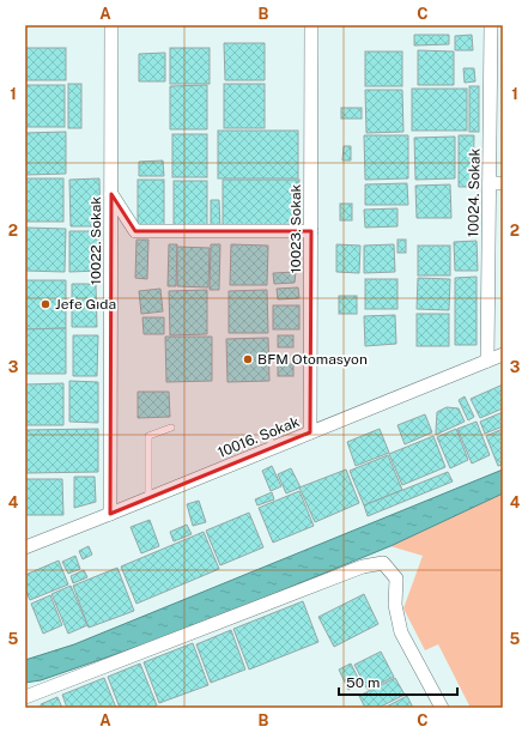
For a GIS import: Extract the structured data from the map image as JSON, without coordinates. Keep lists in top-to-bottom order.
{
  "streets": {
    "street": [
      "10024. Sokak",
      "10023. Sokak",
      "10022. Sokak",
      "10016. Sokak"
    ]
  },
  "crossings": [
    ["10024. Sokak", "10016. Sokak"],
    ["10023. Sokak", "10016. Sokak"],
    ["10022. Sokak", "10016. Sokak"]
  ],
  "places": ["Jefe Gıda", "BFM Otomasyon"],
  "scale_bar": "50 m",
  "grid": {
    "columns": ["A", "B", "C"],
    "rows": [
      "1",
      "2",
      "3",
      "4",
      "5"
    ]
  }
}
